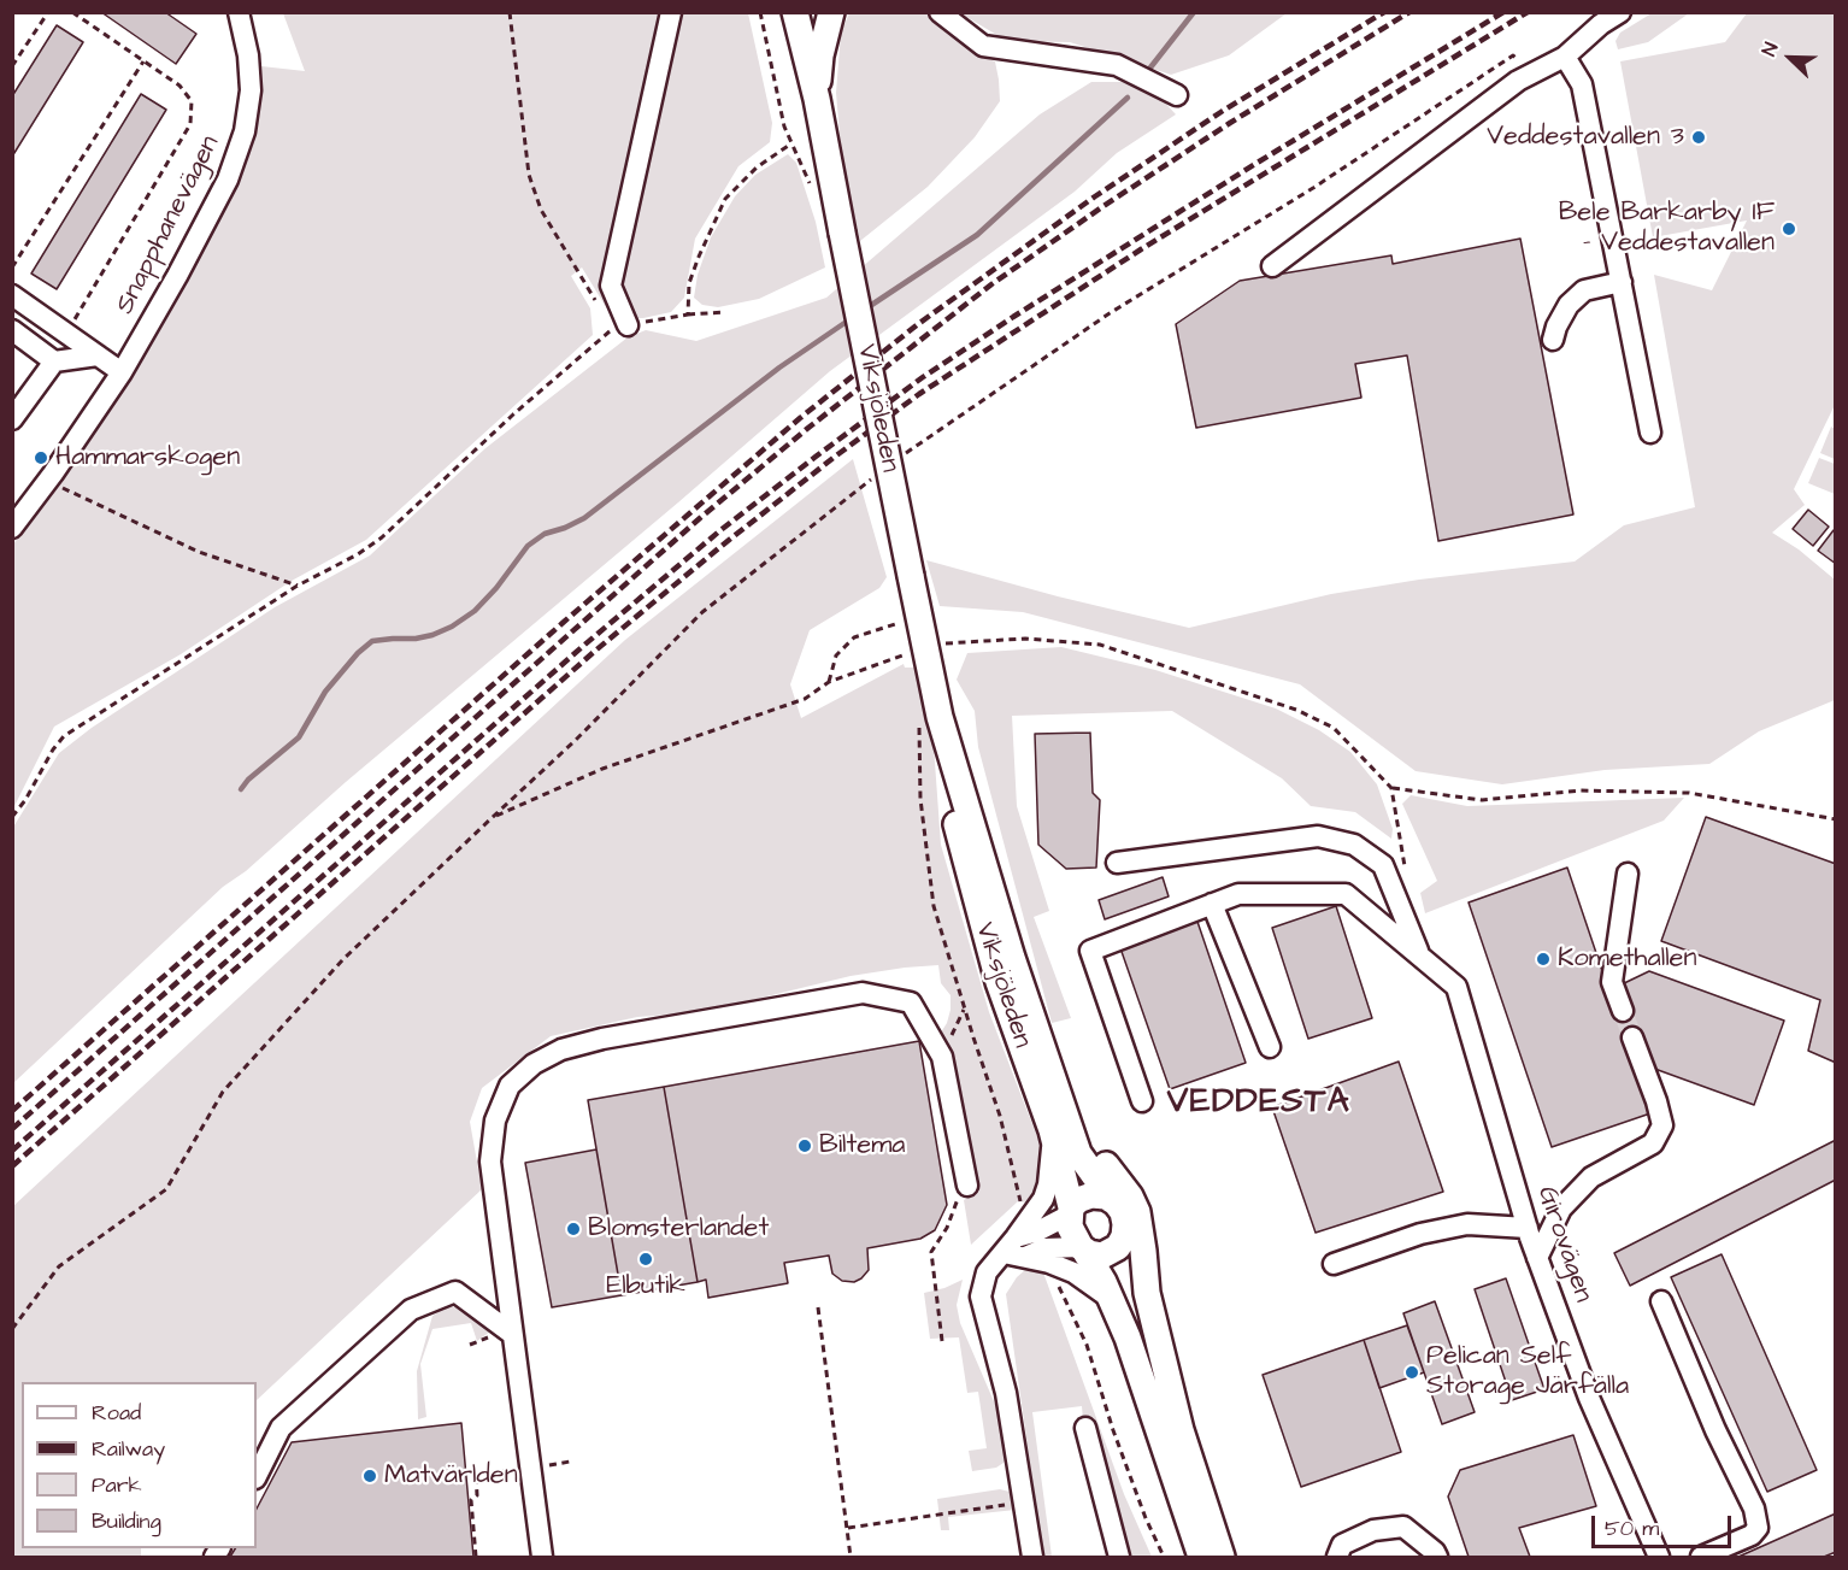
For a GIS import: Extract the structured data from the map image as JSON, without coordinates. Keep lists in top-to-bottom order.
{
  "streets": {
    "main road": ["Viksjöleden"],
    "street": ["Snapphanevägen", "Girovägen"]
  },
  "districts": ["VEDDESTA"],
  "places": [
    "Veddestavallen 3",
    "Bele Barkarby IF - Veddestavallen",
    "Hammarskogen",
    "Komethallen",
    "Biltema",
    "Blomsterlandet",
    "Elbutik",
    "Pelican Self Storage Järfälla",
    "Matvärlden"
  ],
  "legend": [
    "Road",
    "Railway",
    "Park",
    "Building"
  ],
  "scale_bar": "50 m",
  "north": "top left"
}
